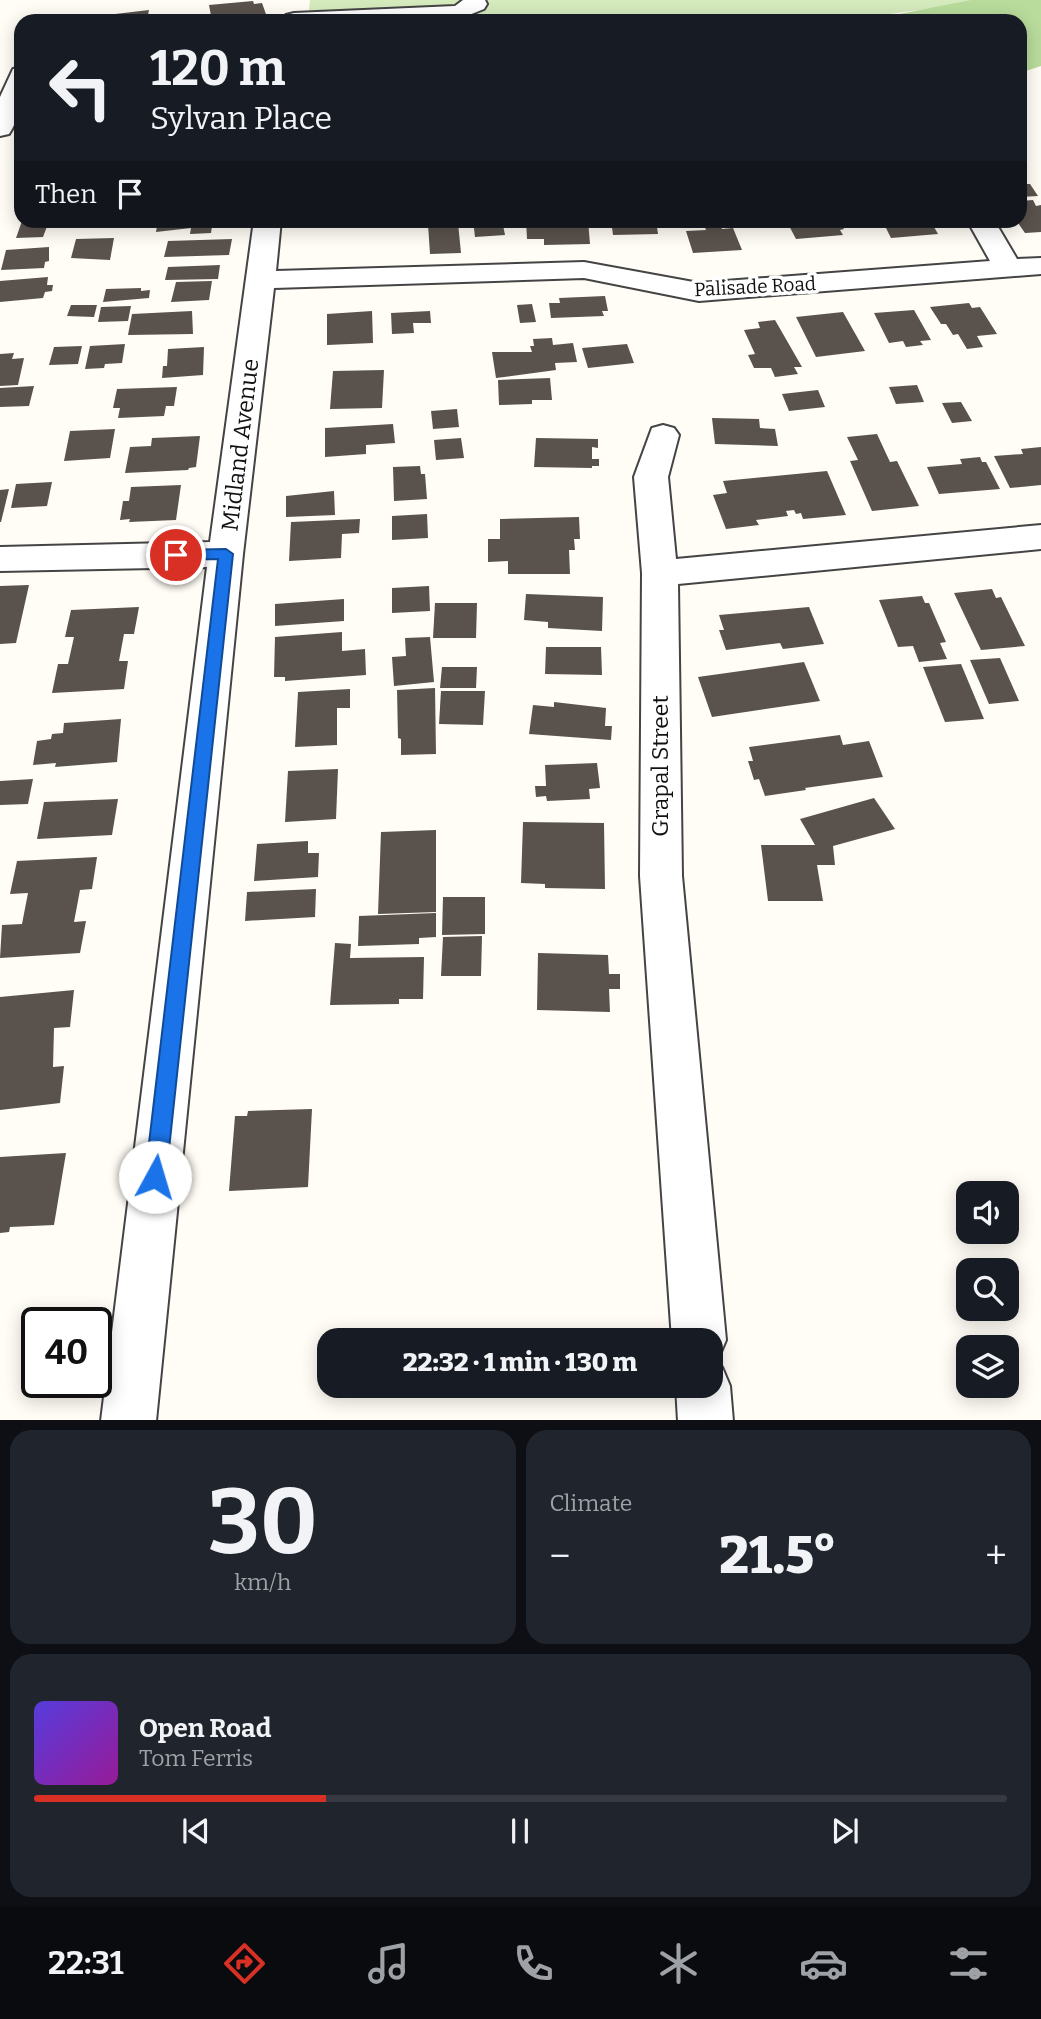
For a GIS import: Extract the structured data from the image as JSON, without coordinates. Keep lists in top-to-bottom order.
{
  "streets": {
    "street": ["Palisade Road", "Midland Avenue", "Grapal Street"]
  },
  "crossings": [
    ["Palisade Road", "Midland Avenue"]
  ],
  "page": {
    "turn": ["120 m", "Sylvan Place"],
    "then": "Then",
    "limit": "40",
    "trip": "22:32 · 1 min · 130 m",
    "tile": [
      ["30", "km/h"],
      "Climate"
    ],
    "heat": ["−", "21.5°", "+"],
    "song": ["Open Road", "Tom Ferris"],
    "tabs": "22:31"
  }
}
